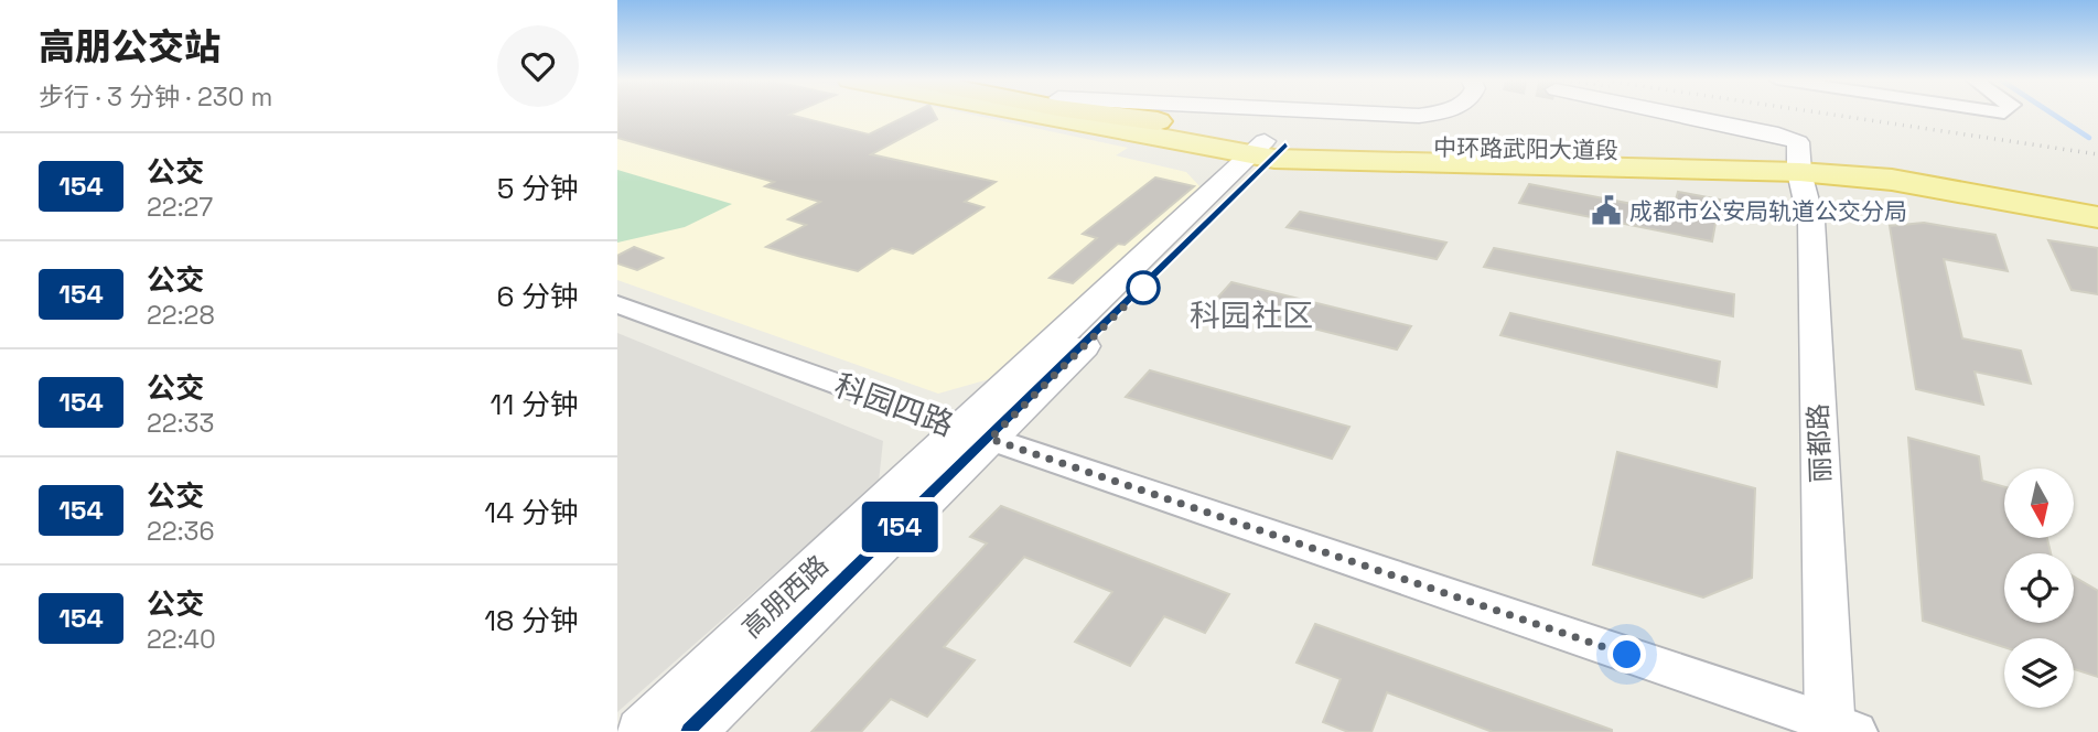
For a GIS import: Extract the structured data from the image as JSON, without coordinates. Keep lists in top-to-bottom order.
{
  "streets": {
    "main road": ["中环路武阳大道段"],
    "street": ["科园四路", "丽都路", "高朋西路"]
  },
  "crossings": [
    ["中环路武阳大道段", "丽都路"],
    ["中环路武阳大道段", "高朋西路"],
    ["科园四路", "丽都路"],
    ["科园四路", "高朋西路"]
  ],
  "districts": ["科园社区"],
  "places": {
    "public building": ["成都市公安局轨道公交分局"]
  },
  "lines": ["bus line 154"],
  "north": "bottom",
  "page": {
    "heading": ["高朋公交站", "步行 · 3 分钟 · 230 m"],
    "on_map": "154",
    "list": [
      {
        "mark": "154",
        "name": "公交",
        "note": "22:27",
        "value": "5 分钟"
      },
      {
        "mark": "154",
        "name": "公交",
        "note": "22:28",
        "value": "6 分钟"
      },
      {
        "mark": "154",
        "name": "公交",
        "note": "22:33",
        "value": "11 分钟"
      },
      {
        "mark": "154",
        "name": "公交",
        "note": "22:36",
        "value": "14 分钟"
      },
      {
        "mark": "154",
        "name": "公交",
        "note": "22:40",
        "value": "18 分钟"
      }
    ]
  }
}
